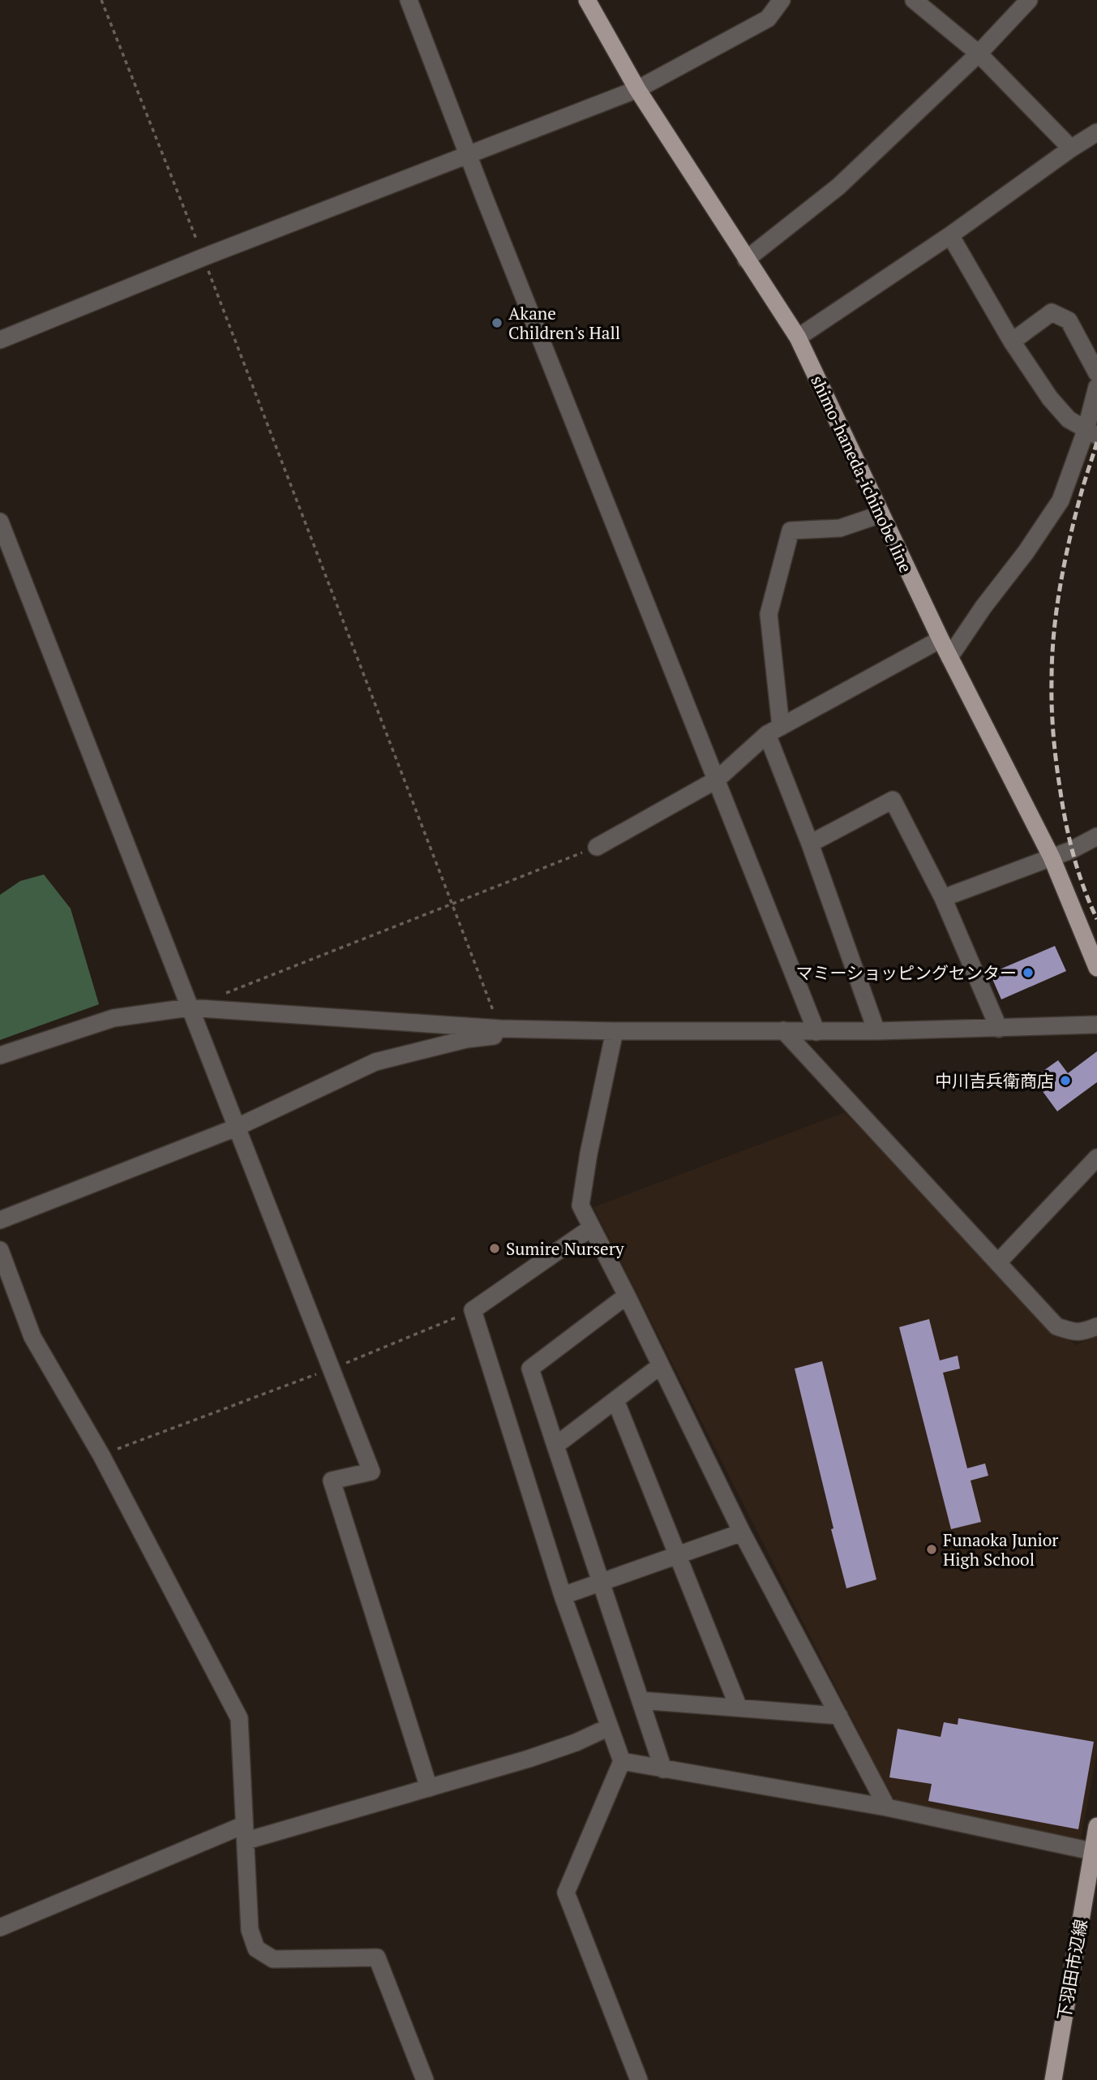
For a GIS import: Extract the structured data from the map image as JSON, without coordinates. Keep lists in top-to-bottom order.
{
  "streets": {
    "main road": ["shimo-haneda-ichinobe line", "下羽田市辺線"]
  },
  "places": [
    "Akane Children's Hall",
    "マミーショッピングセンター",
    "中川吉兵衛商店",
    "Sumire Nursery",
    "Funaoka Junior High School"
  ]
}
